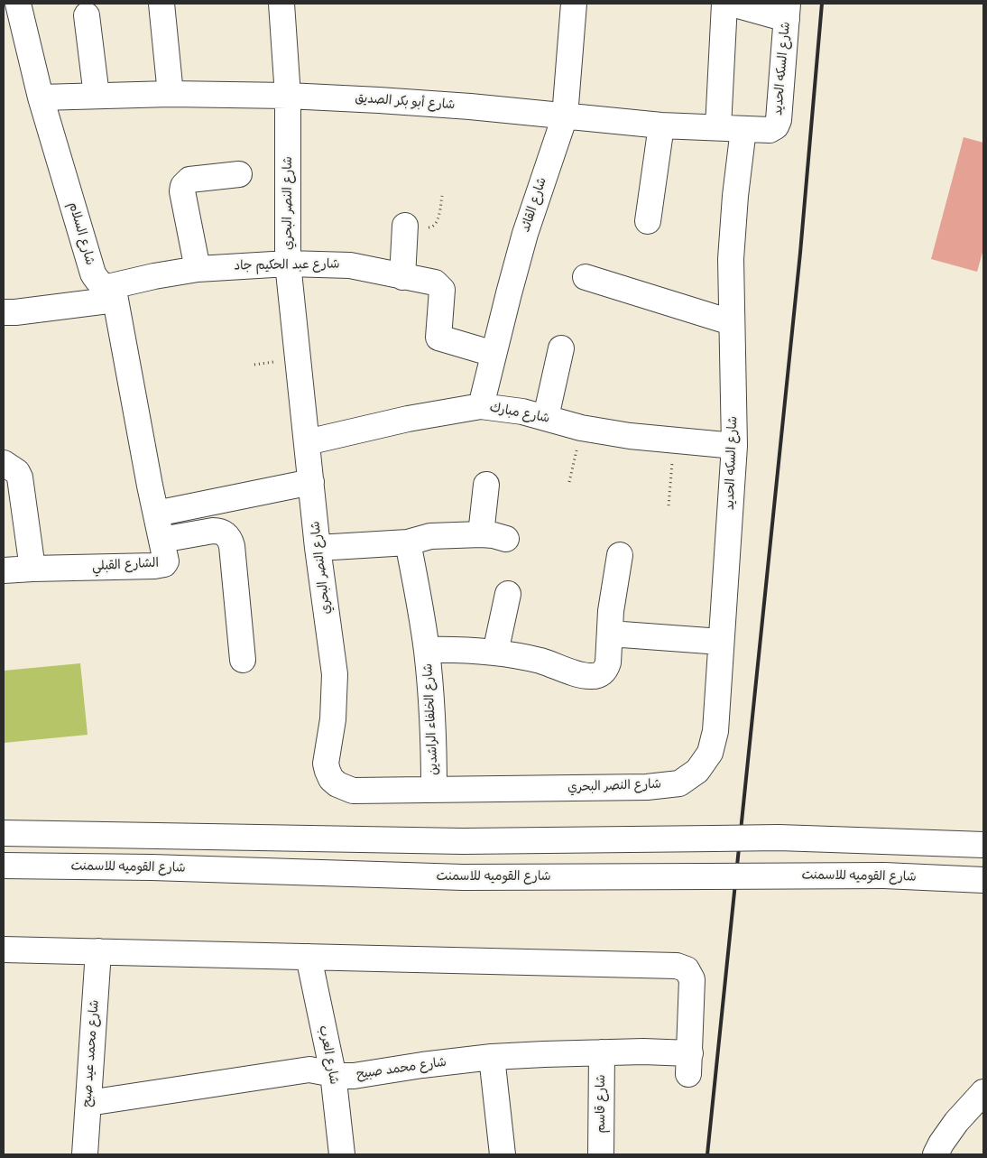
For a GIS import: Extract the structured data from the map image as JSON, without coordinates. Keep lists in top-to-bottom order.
{
  "streets": {
    "street": [
      "شارع السكه الحديد",
      "شارع أبو بكر الصديق",
      "شارع النصر البحري",
      "شارع القائد",
      "شارع السلام",
      "شارع عبد الحكيم جاد",
      "شارع مبارك",
      "الشارع القبلي",
      "شارع الخلفاء الراشدين",
      "شارع القوميه للاسمنت",
      "شارع محمد عيد صبح",
      "شارع العرب",
      "شارع محمد صبيح",
      "شارع قاسم"
    ]
  },
  "crossings": [
    ["شارع السكه الحديد", "شارع أبو بكر الصديق"],
    ["شارع السكه الحديد", "شارع النصر البحري"],
    ["شارع السكه الحديد", "شارع مبارك"],
    ["شارع أبو بكر الصديق", "شارع النصر البحري"],
    ["شارع أبو بكر الصديق", "شارع القائد"],
    ["شارع أبو بكر الصديق", "شارع السلام"],
    ["شارع النصر البحري", "شارع عبد الحكيم جاد"],
    ["شارع النصر البحري", "شارع مبارك"],
    ["شارع النصر البحري", "شارع الخلفاء الراشدين"],
    ["شارع القائد", "شارع عبد الحكيم جاد"],
    ["شارع القائد", "شارع مبارك"],
    ["شارع السلام", "شارع عبد الحكيم جاد"],
    ["شارع السلام", "الشارع القبلي"],
    ["شارع محمد عيد صبح", "شارع محمد صبيح"],
    ["شارع العرب", "شارع محمد صبيح"],
    ["شارع محمد صبيح", "شارع قاسم"]
  ]
}
